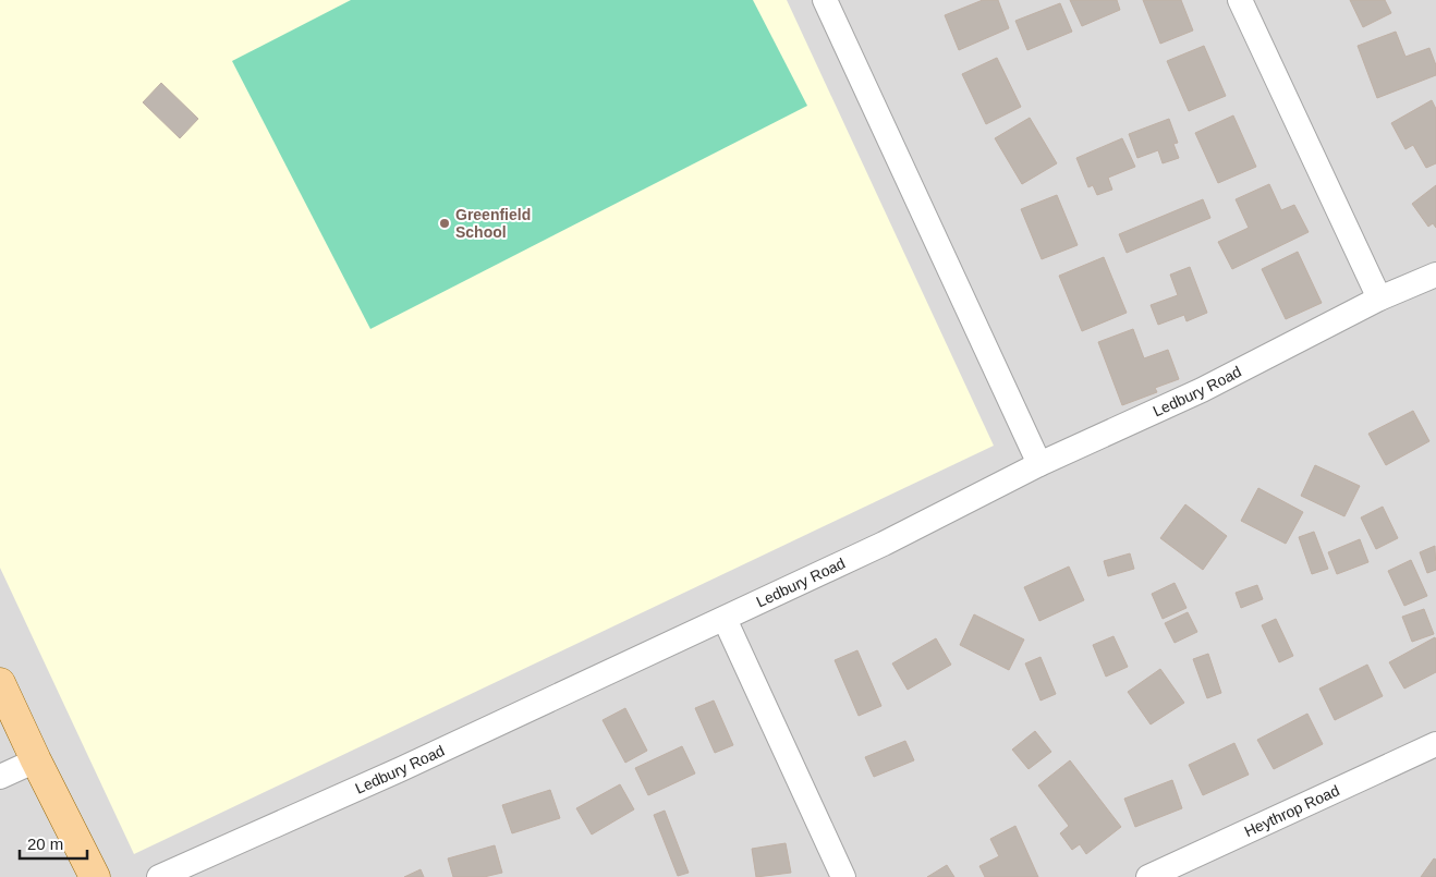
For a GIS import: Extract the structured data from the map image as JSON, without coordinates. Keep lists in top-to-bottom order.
{
  "streets": {
    "street": ["Ledbury Road", "Heythrop Road"]
  },
  "places": ["Greenfield School"],
  "scale_bar": "20 m"
}
